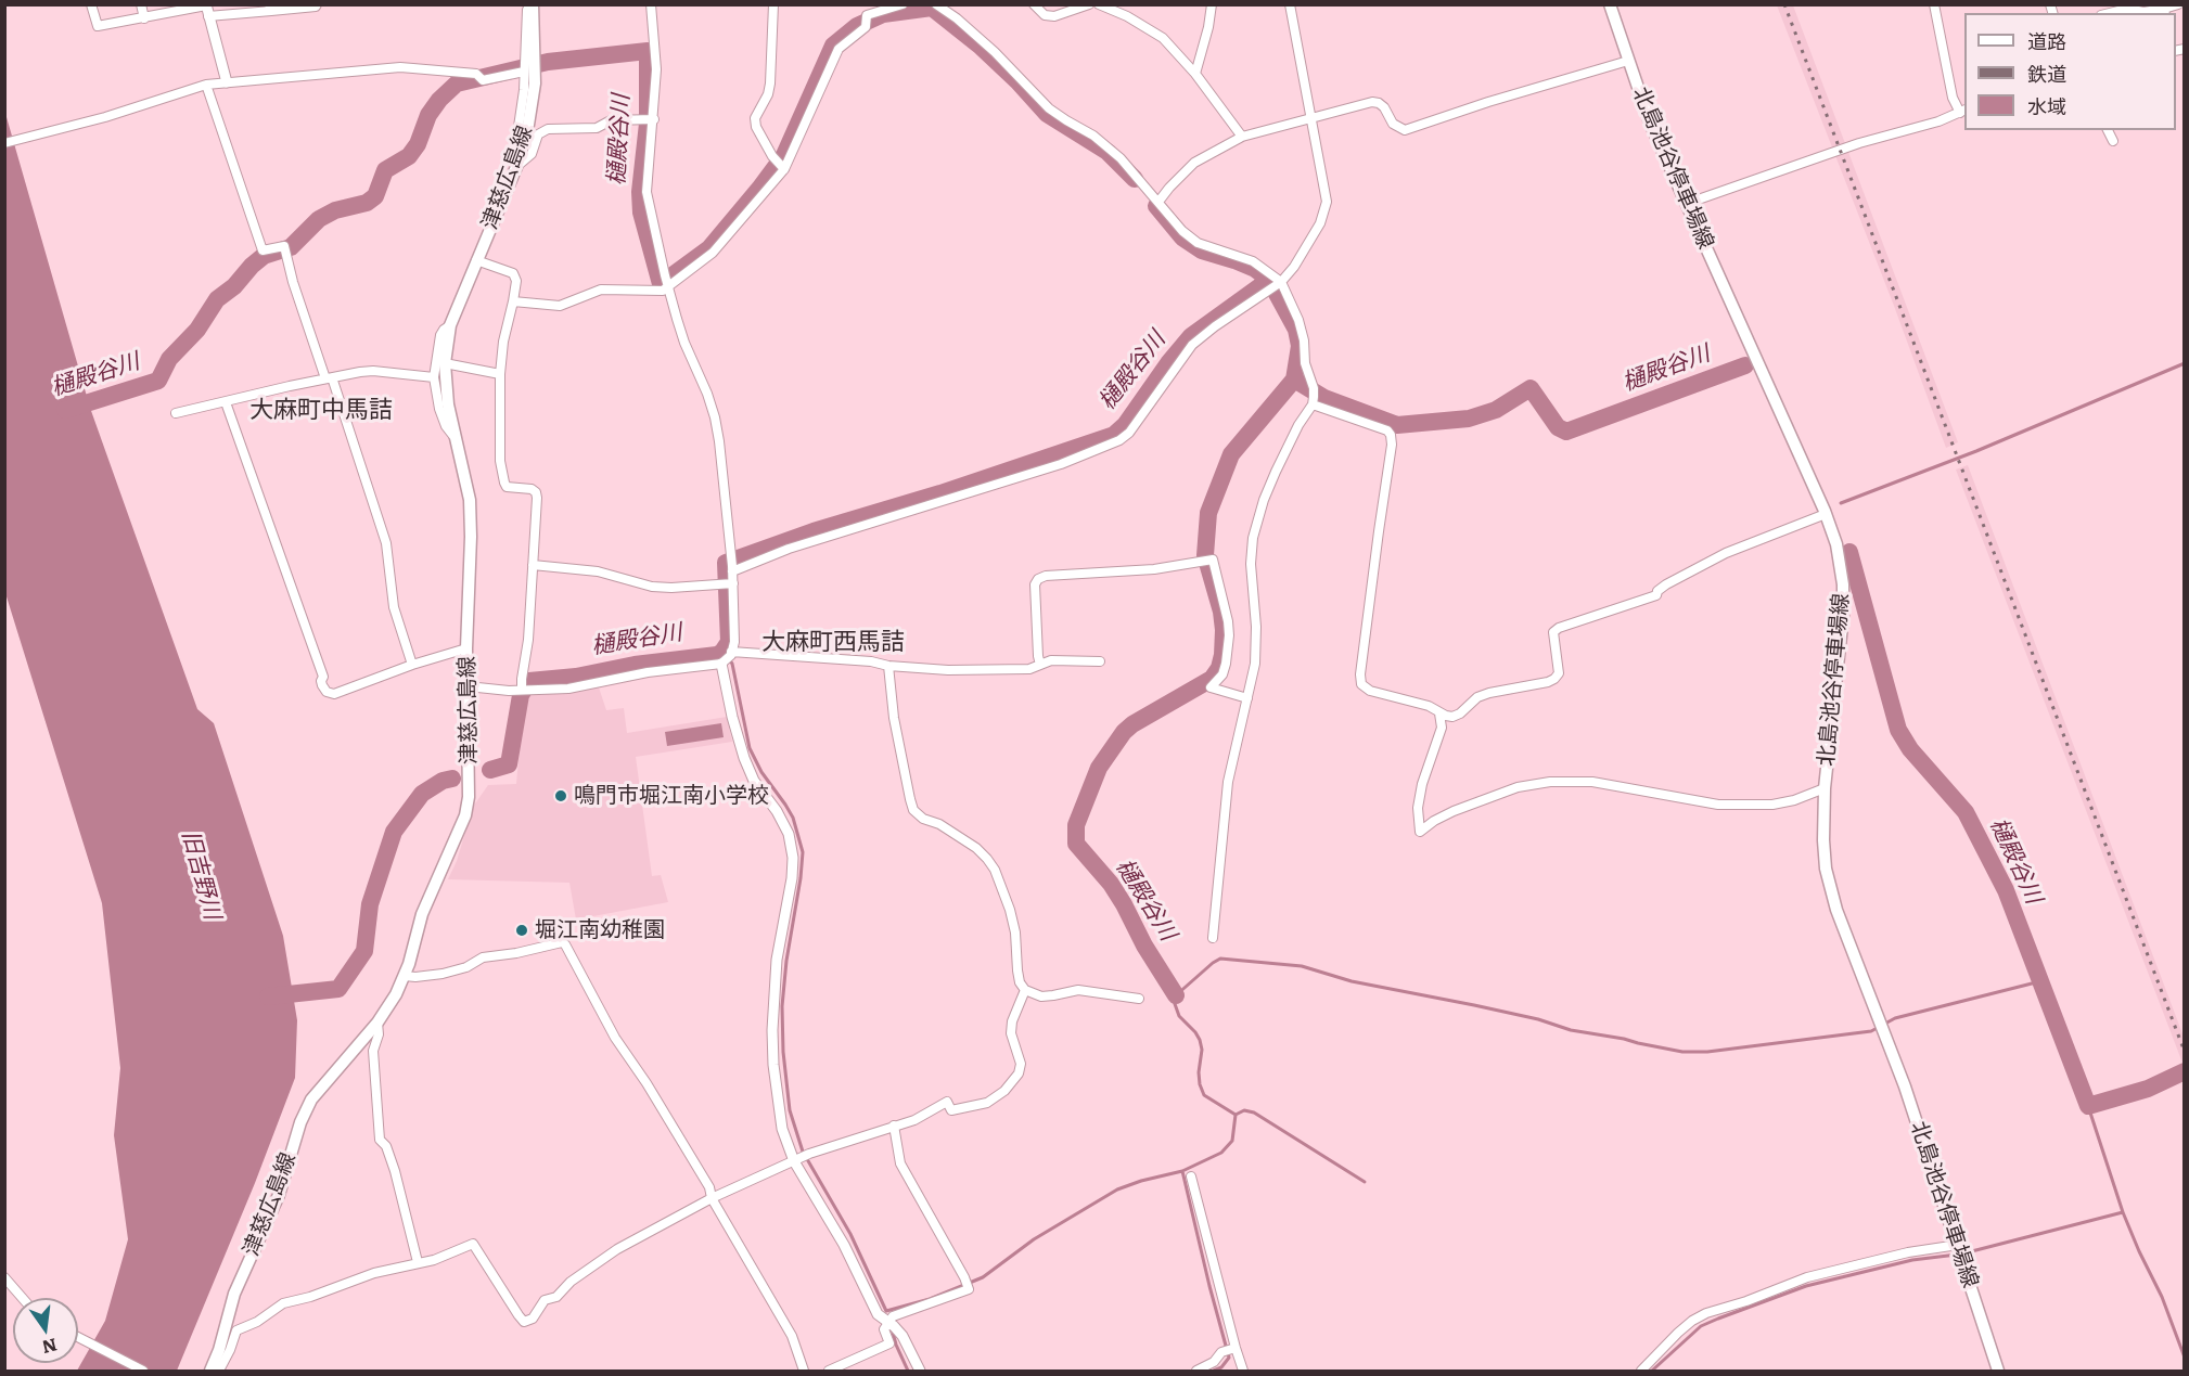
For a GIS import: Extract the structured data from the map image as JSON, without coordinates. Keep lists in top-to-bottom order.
{
  "streets": {
    "main road": ["北島池谷停車場線", "津慈広島線"]
  },
  "districts": ["大麻町中馬詰", "大麻町西馬詰"],
  "water": ["樋殿谷川", "旧吉野川"],
  "places": ["鳴門市堀江南小学校", "堀江南幼稚園"],
  "legend": ["道路", "鉄道", "水域"],
  "north": "bottom"
}
